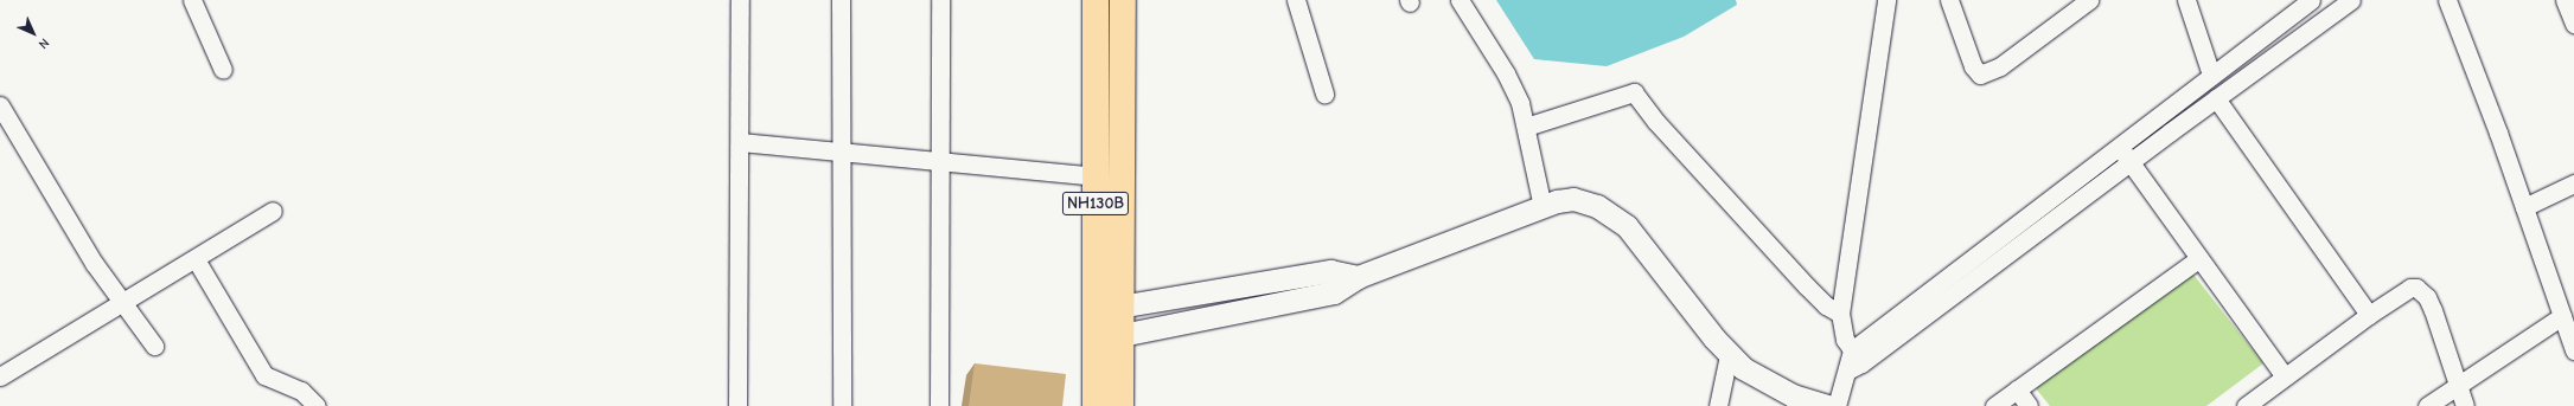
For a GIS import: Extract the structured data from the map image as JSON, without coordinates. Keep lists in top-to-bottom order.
{
  "streets": {
    "highway": ["NH130B"]
  },
  "north": "bottom right"
}
